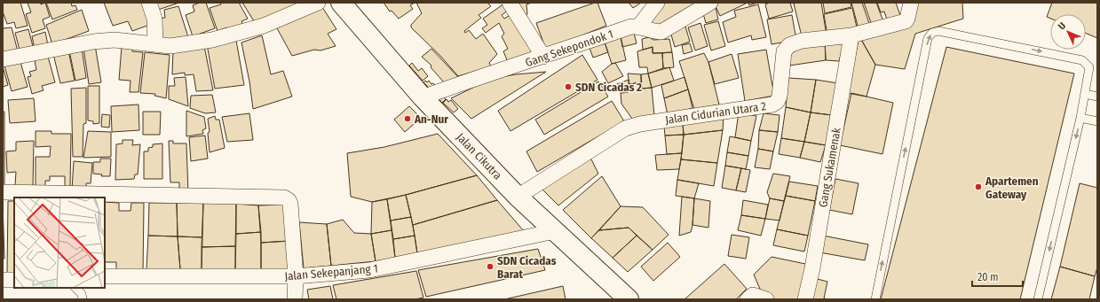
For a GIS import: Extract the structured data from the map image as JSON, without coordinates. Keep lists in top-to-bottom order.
{
  "streets": {
    "main road": ["Jalan Cikutra"],
    "street": [
      "Gang Sekepondok 1",
      "Jalan Cidurian Utara 2",
      "Gang Sukamenak",
      "Jalan Sekepanjang 1"
    ]
  },
  "crossings": [
    ["Gang Sekepondok 1", "Jalan Cikutra"],
    ["Jalan Cidurian Utara 2", "Jalan Cikutra"],
    ["Jalan Cidurian Utara 2", "Gang Sukamenak"],
    ["Jalan Cikutra", "Jalan Sekepanjang 1"]
  ],
  "places": [
    "SDN Cicadas 2",
    "An-Nur",
    "Apartemen Gateway",
    "SDN Cicadas Barat"
  ],
  "scale_bar": "20 m",
  "north": "top left"
}
